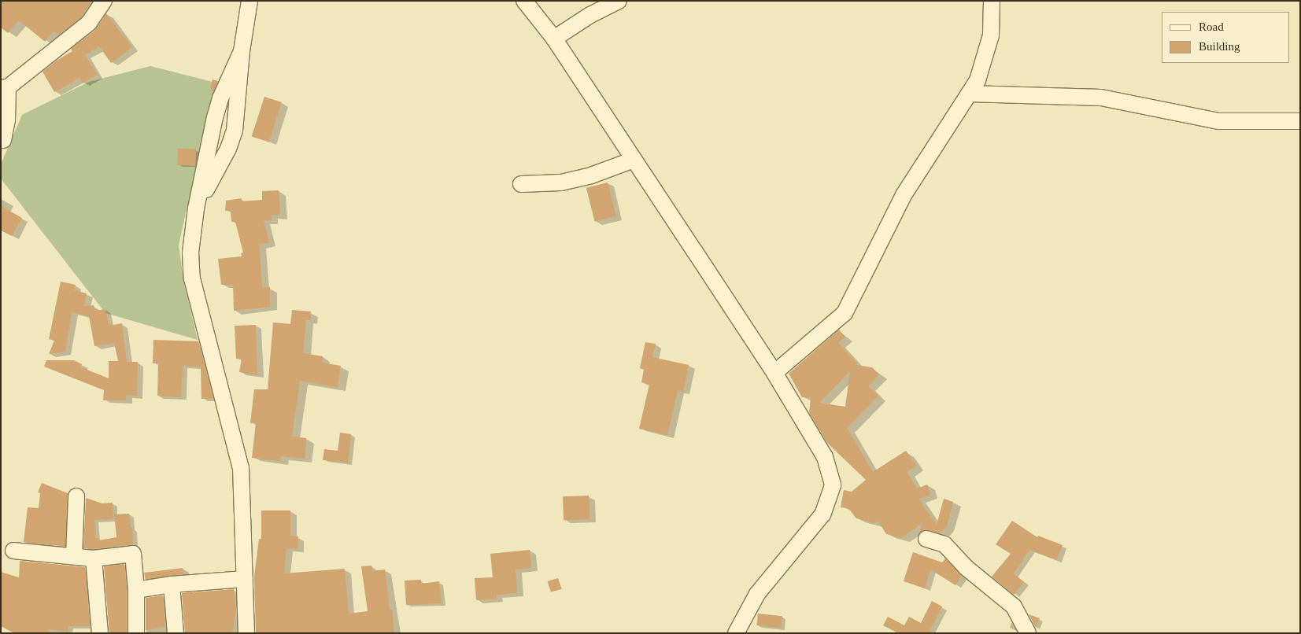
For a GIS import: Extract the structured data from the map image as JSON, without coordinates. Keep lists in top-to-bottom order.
{
  "legend": ["Road", "Building"]
}
